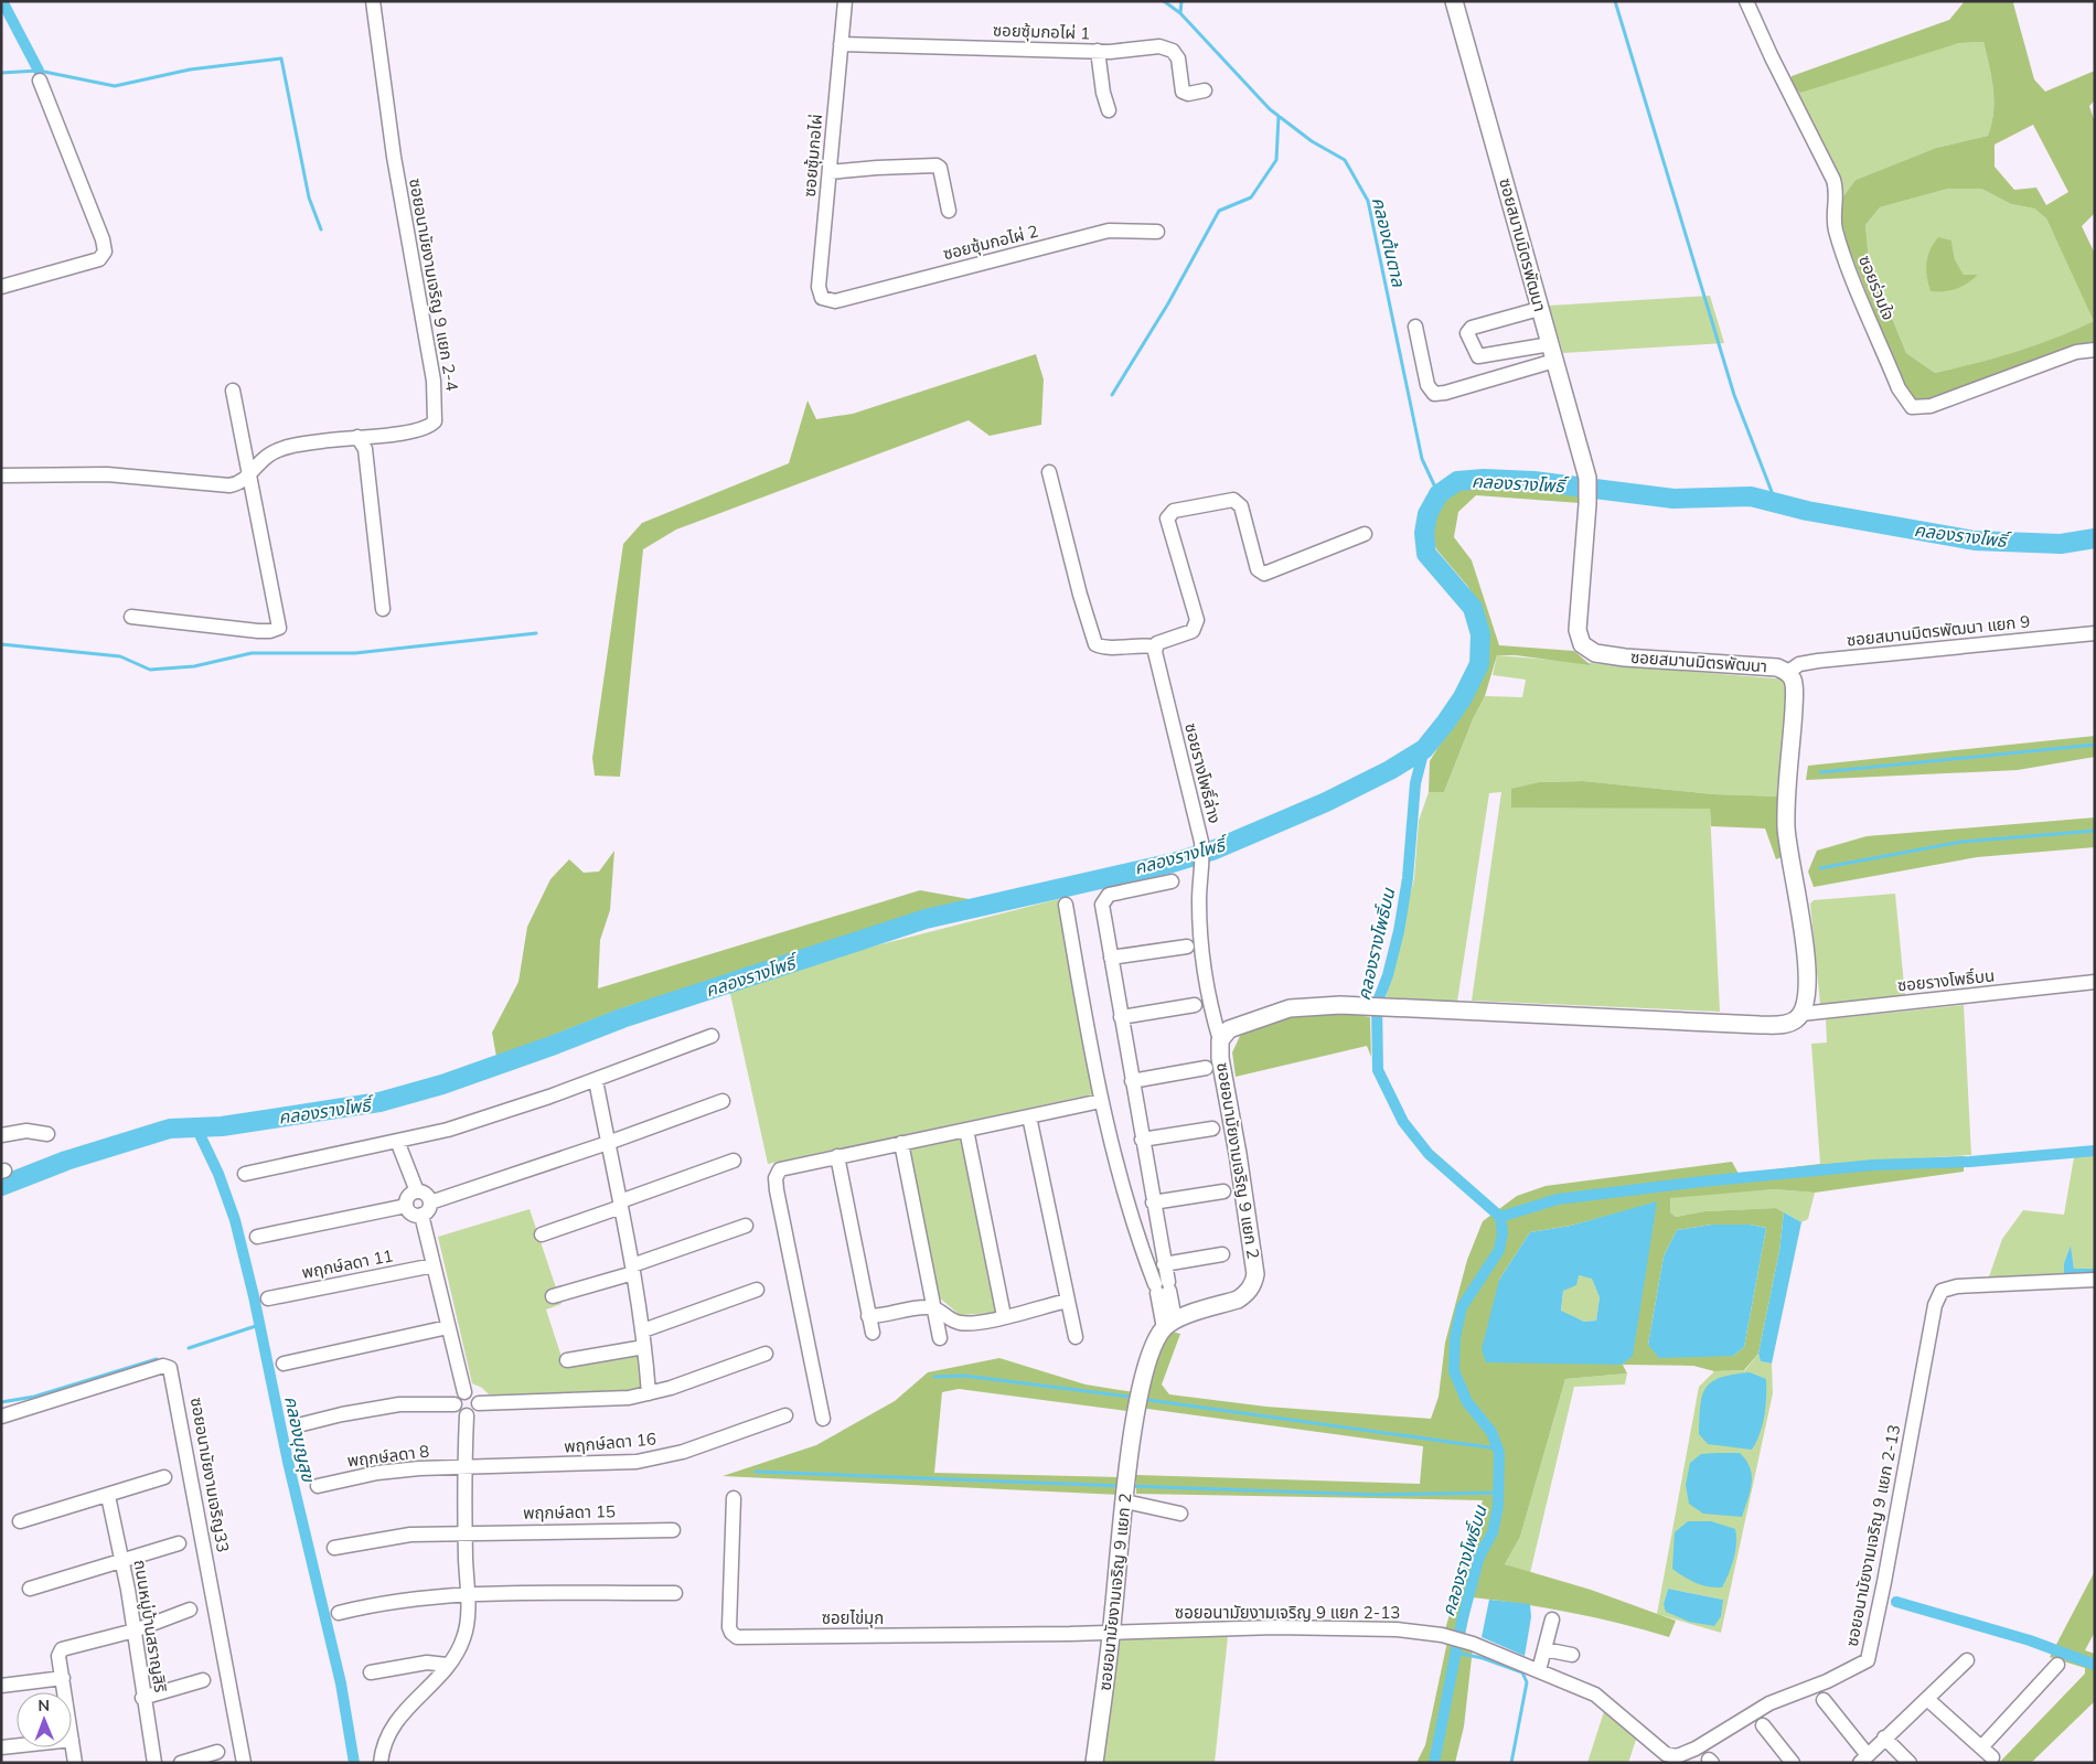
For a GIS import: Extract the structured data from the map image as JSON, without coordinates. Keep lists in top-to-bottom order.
{
  "streets": {
    "street": [
      "ซอยซุ้มกอไผ่ 1",
      "ซอยซุ้มกอไผ่",
      "ซอยซุ้มกอไผ่ 2",
      "ซอยสมานมิตรพัฒนา",
      "ซอยอนามัยงามเจริญ 9 แยก 2-4",
      "ซอยร่วมใจ",
      "ซอยสมานมิตรพัฒนา แยก 9",
      "ซอยรางโพธิ์ล่าง",
      "ซอยรางโพธิ์บน",
      "ซอยอนามัยงามเจริญ 9 แยก 2",
      "พฤกษ์ลดา 11",
      "พฤกษ์ลดา 16",
      "พฤกษ์ลดา 8",
      "ซอยอนามัยงามเจริญ33",
      "พฤกษ์ลดา 15",
      "ซอยอนามัยงามเจริญ 9 แยก 2-13",
      "ซอยไข่มุก",
      "ถนนหมู่บ้านสราญสิริ"
    ]
  },
  "crossings": [
    ["ซอยซุ้มกอไผ่ 1", "ซอยซุ้มกอไผ่"],
    ["ซอยซุ้มกอไผ่", "ซอยซุ้มกอไผ่ 2"],
    ["ซอยสมานมิตรพัฒนา", "ซอยสมานมิตรพัฒนา แยก 9"],
    ["ซอยสมานมิตรพัฒนา", "ซอยรางโพธิ์บน"],
    ["ซอยสมานมิตรพัฒนา", "ซอยอนามัยงามเจริญ 9 แยก 2"],
    ["ซอยรางโพธิ์ล่าง", "ซอยอนามัยงามเจริญ 9 แยก 2"],
    ["ซอยรางโพธิ์บน", "ซอยอนามัยงามเจริญ 9 แยก 2"],
    ["ซอยอนามัยงามเจริญ 9 แยก 2", "ซอยอนามัยงามเจริญ 9 แยก 2-13"],
    ["ซอยอนามัยงามเจริญ 9 แยก 2", "ซอยไข่มุก"],
    ["พฤกษ์ลดา 16", "พฤกษ์ลดา 8"],
    ["ซอยอนามัยงามเจริญ 9 แยก 2-13", "ซอยไข่มุก"]
  ],
  "water": [
    "คลองต้นตาล",
    "คลองรางโพธิ์",
    "คลองรางโพธิ์บน",
    "คลองบุญสุข"
  ],
  "north": "top"
}
